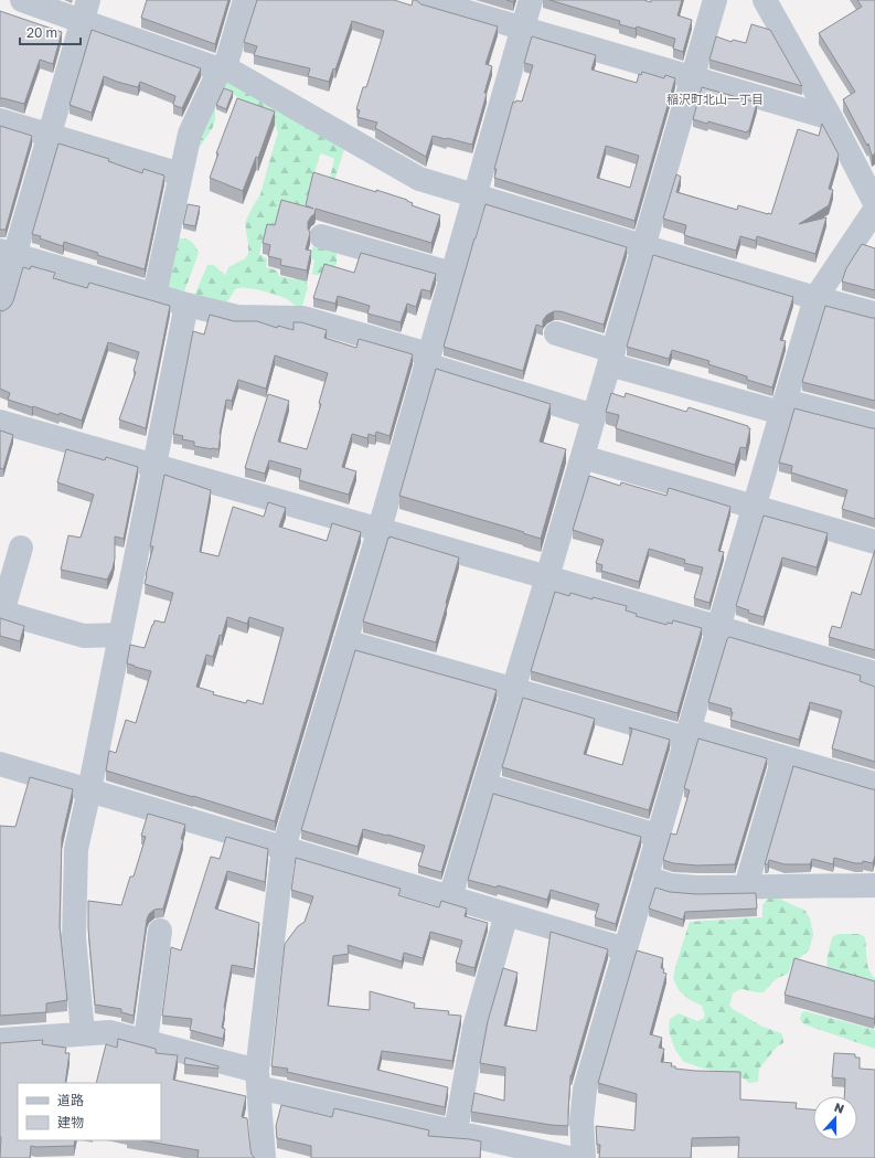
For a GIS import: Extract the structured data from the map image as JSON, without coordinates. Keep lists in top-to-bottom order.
{
  "districts": ["稲沢町北山一丁目"],
  "legend": ["道路", "建物"],
  "scale_bar": "20 m",
  "north": "top"
}
